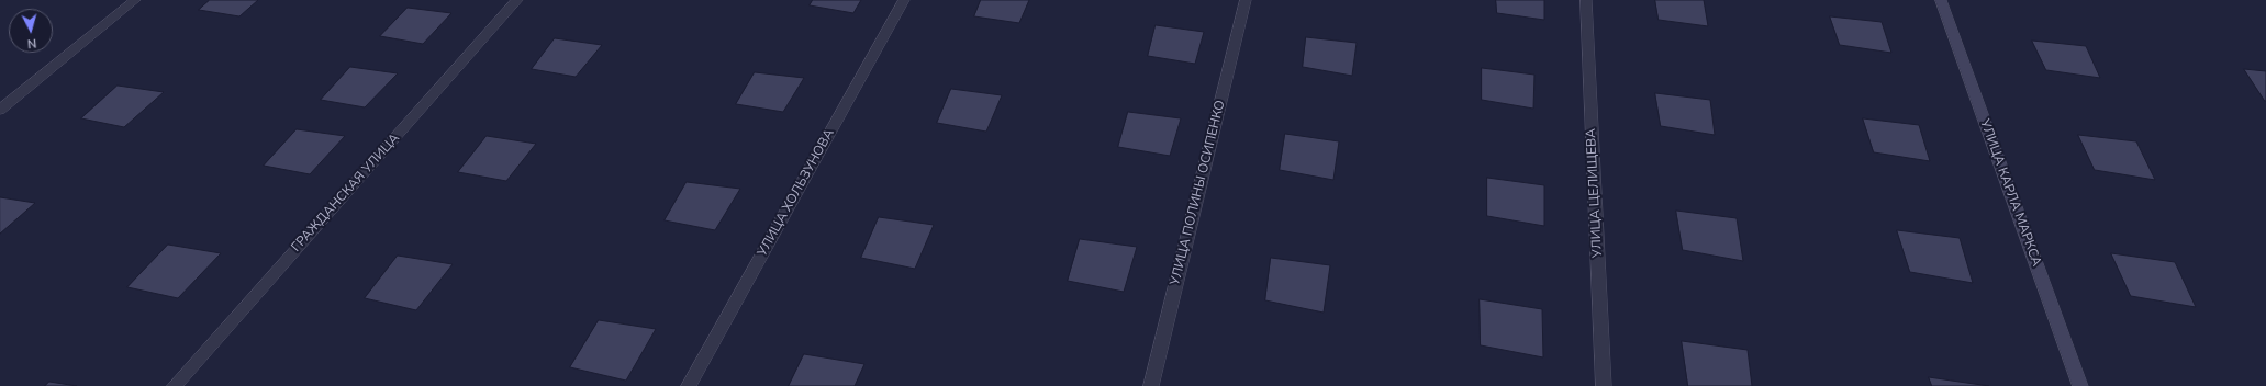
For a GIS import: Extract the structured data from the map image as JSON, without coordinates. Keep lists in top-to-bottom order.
{
  "streets": {
    "main road": ["УЛИЦА КАРЛА МАРКСА"],
    "street": [
      "ГРАЖДАНСКАЯ УЛИЦА",
      "УЛИЦА ХОЛЬЗУНОВА",
      "УЛИЦА ПОЛИНЫ ОСИПЕНКО",
      "УЛИЦА ЦЕЛИЩЕВА"
    ]
  },
  "north": "bottom"
}
